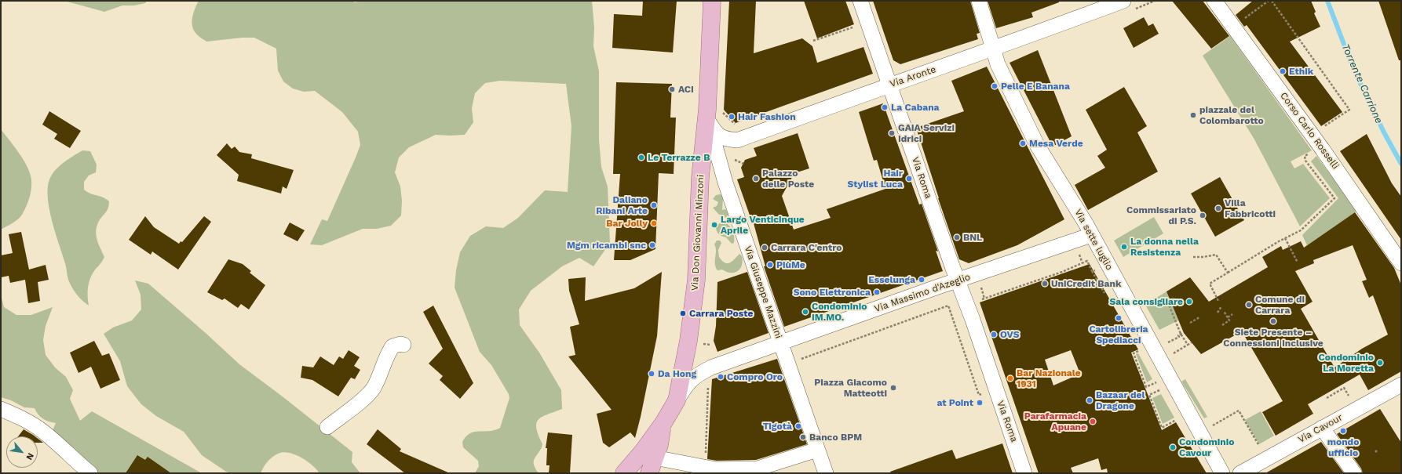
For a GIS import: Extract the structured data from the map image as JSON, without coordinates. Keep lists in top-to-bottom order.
{
  "streets": {
    "main road": ["Via Don Giovanni Minzoni"],
    "street": [
      "Via Aronte",
      "Corso Carlo Rosselli",
      "Via Roma",
      "Via sette luglio",
      "Via Giuseppe Mazzini",
      "Via Massimo d'Azeglio",
      "Via Cavour"
    ]
  },
  "crossings": [
    ["Via Aronte", "Via Roma"],
    ["Via Aronte", "Via Don Giovanni Minzoni"],
    ["Via Aronte", "Via sette luglio"],
    ["Via Aronte", "Via Giuseppe Mazzini"],
    ["Via Roma", "Via Massimo d'Azeglio"],
    ["Via Don Giovanni Minzoni", "Via Giuseppe Mazzini"],
    ["Via Don Giovanni Minzoni", "Via Massimo d'Azeglio"],
    ["Via sette luglio", "Via Massimo d'Azeglio"],
    ["Via Giuseppe Mazzini", "Via Massimo d'Azeglio"]
  ],
  "water": ["Torrente Carrione"],
  "places": [
    "Ethik",
    "Pelle E Banana",
    "ACI",
    "La Cabana",
    "piazzale del Colombarotto",
    "Hair Fashion",
    "GAIA Servizi Idrici",
    "Mesa Verde",
    "Le Terrazze B",
    "Palazzo delle Poste",
    "Hair Stylist Luca",
    "Daliano Ribani Arte",
    "Villa Fabbricotti",
    "Commissariato di P.S.",
    "Bar Jolly",
    "Largo Venticinque Aprile",
    "BNL",
    "Mgm ricambi snc",
    "La donna nella Resistenza",
    "Carrara C'entro",
    "PiùMe",
    "Esselunga",
    "UniCredit Bank",
    "Sono Elettronica",
    "Sala consigliare",
    "Comune di Carrara",
    "Condominio IM.MO.",
    "Carrara Poste",
    "Cartolibreria Spediacci",
    "Siete Presente – Connessioni inclusive",
    "OVS",
    "Condominio La Moretta",
    "Da Hong",
    "Compro Oro",
    "Bar Nazionale 1931",
    "Piazza Giacomo Matteotti",
    "Bazaar del Dragone",
    "at Point",
    "Parafarmacia Apuane",
    "Tigotà",
    "mondo ufficio",
    "Banco BPM",
    "Condominio Cavour"
  ],
  "north": "bottom right"
}
